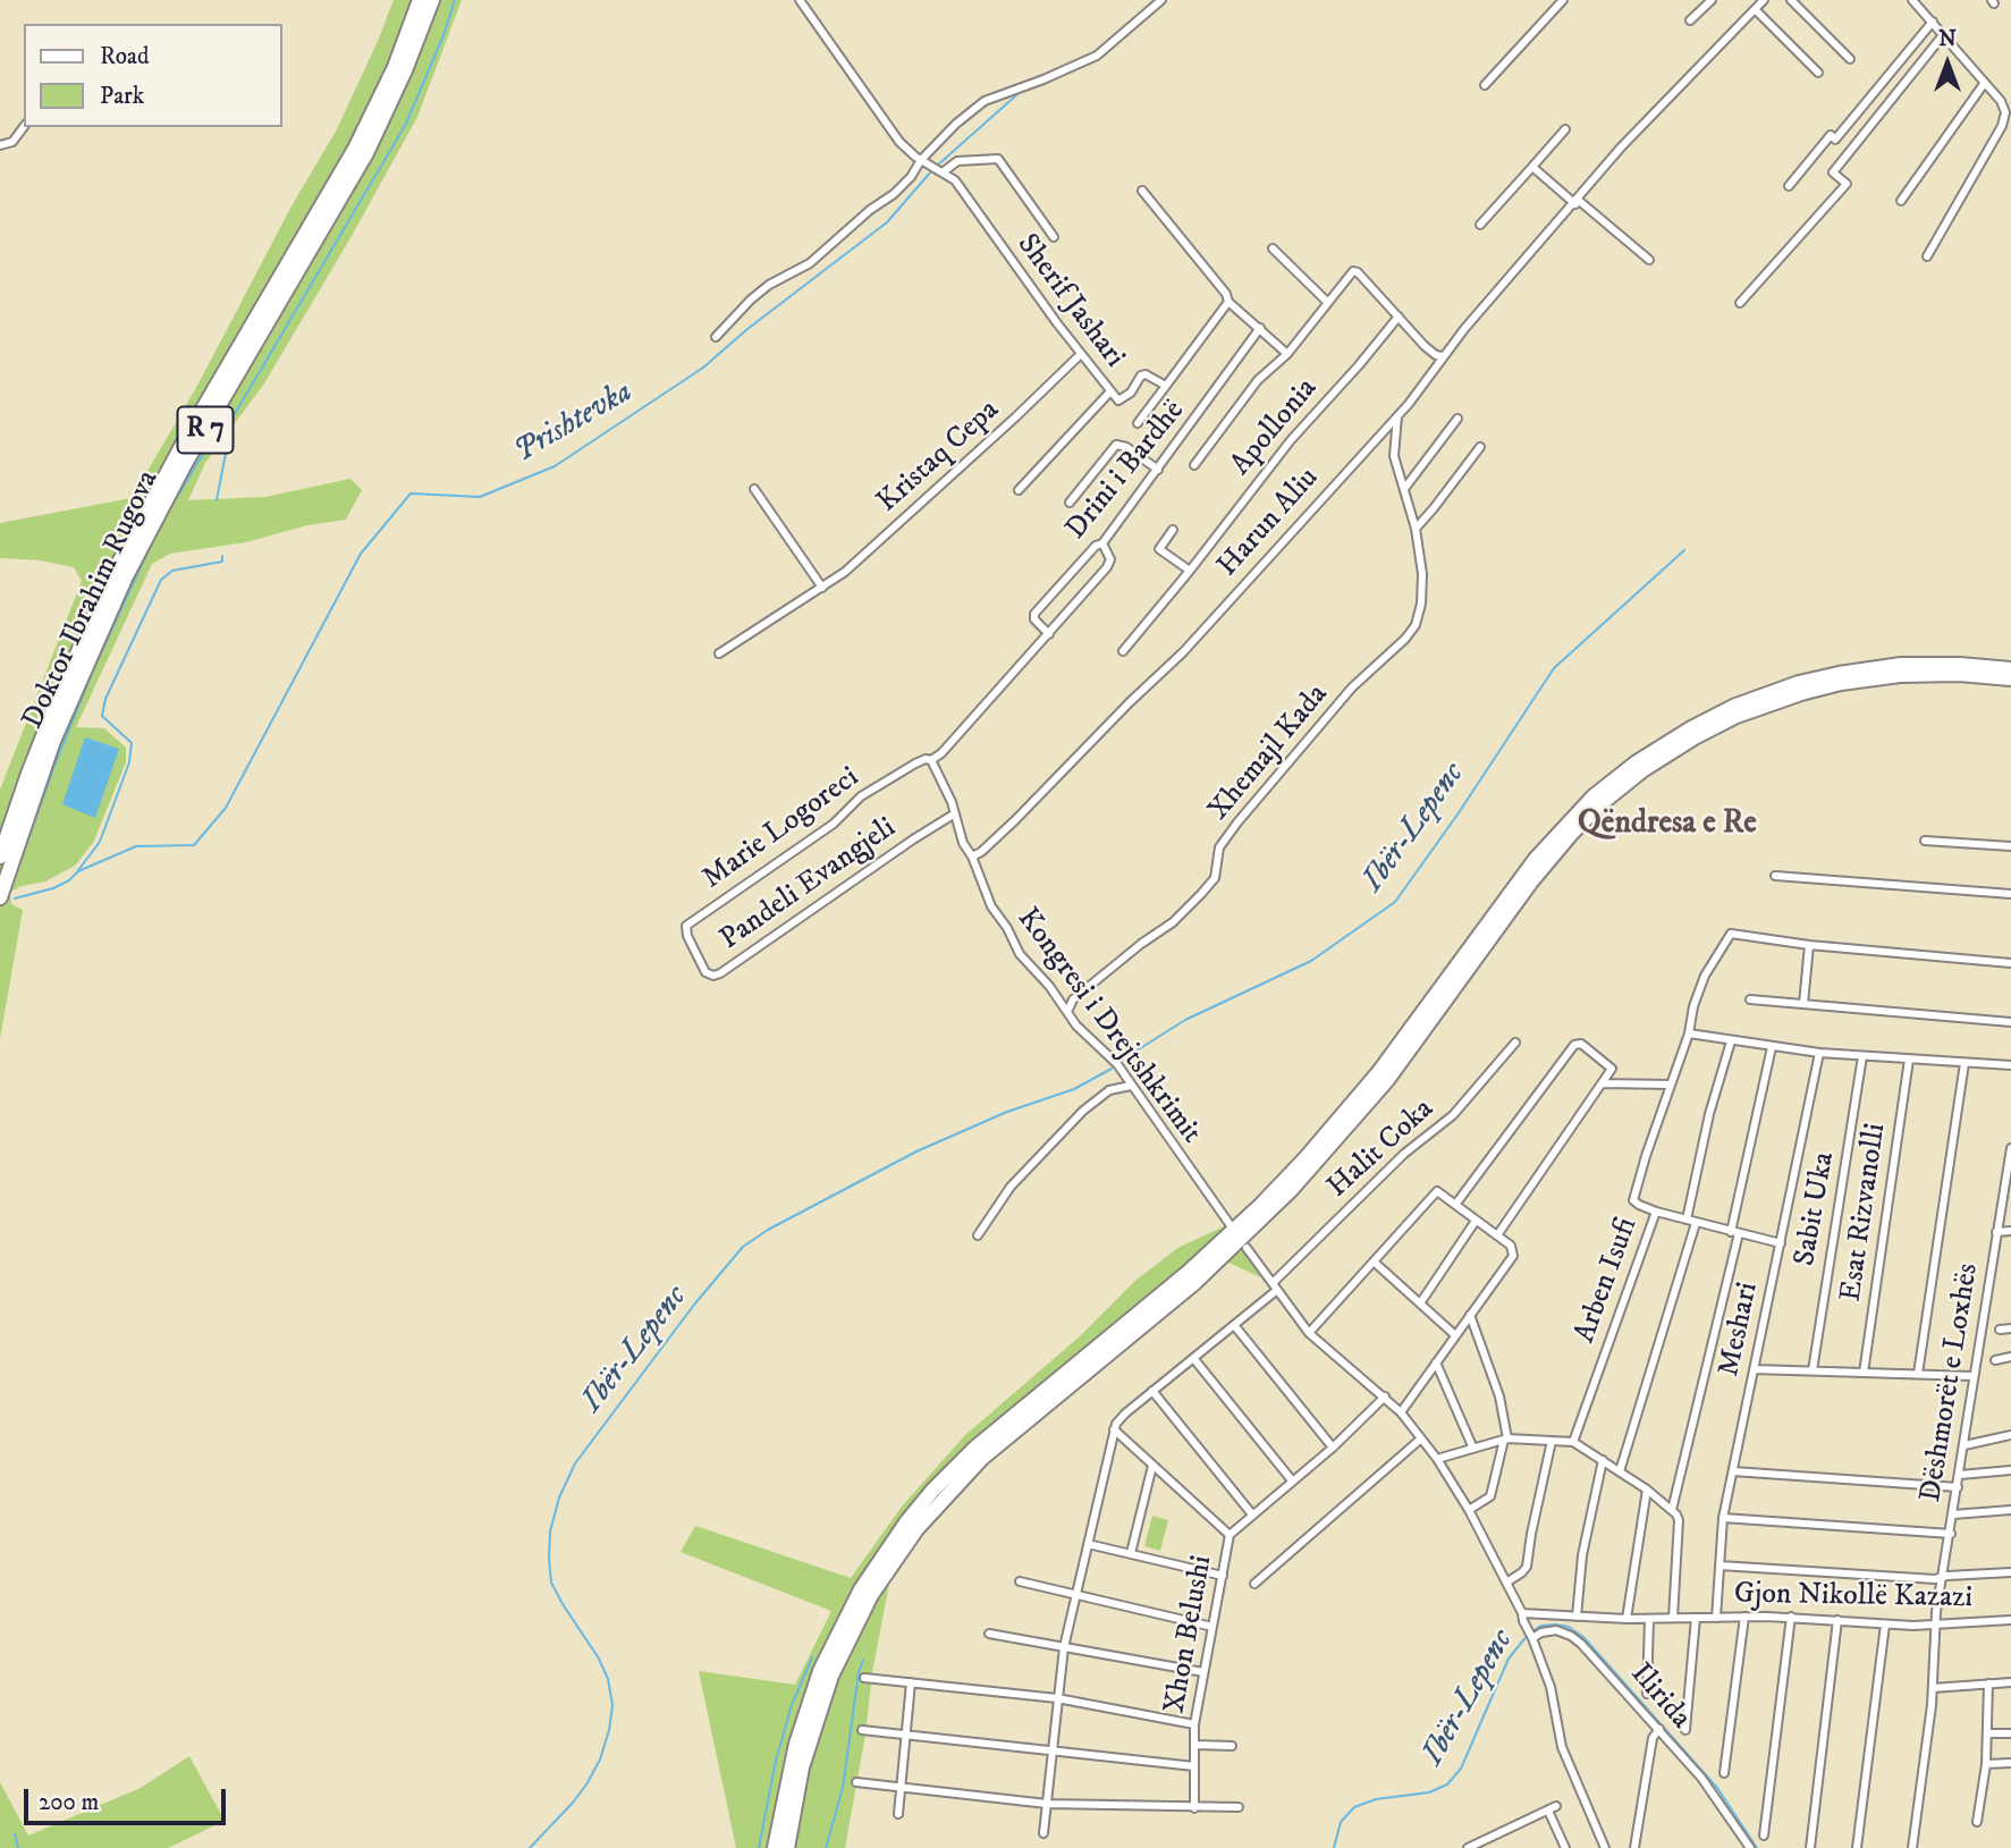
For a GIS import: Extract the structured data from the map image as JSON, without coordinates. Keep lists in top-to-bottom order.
{
  "streets": {
    "highway": ["R 7", "Doktor Ibrahim Rugova"],
    "street": [
      "Sherif Jashari",
      "Apollonia",
      "Kristaq Cepa",
      "Drini i Bardhë",
      "Harun Aliu",
      "Xhemajl Kada",
      "Marie Logoreci",
      "Pandeli Evangjeli",
      "Kongresi i Drejtshkrimit",
      "Halit Coka",
      "Sabit Uka",
      "Esat Rizvanolli",
      "Arben Isufi",
      "Meshari",
      "Dëshmorët e Loxhës",
      "Gjon Nikollë Kazazi",
      "Xhon Belushi",
      "Ilirida"
    ]
  },
  "crossings": [
    ["Sherif Jashari", "Kristaq Cepa"],
    ["Harun Aliu", "Kongresi i Drejtshkrimit"],
    ["Xhemajl Kada", "Kongresi i Drejtshkrimit"],
    ["Marie Logoreci", "Pandeli Evangjeli"],
    ["Marie Logoreci", "Kongresi i Drejtshkrimit"],
    ["Pandeli Evangjeli", "Kongresi i Drejtshkrimit"],
    ["Arben Isufi", "Meshari"],
    ["Meshari", "Gjon Nikollë Kazazi"],
    ["Dëshmorët e Loxhës", "Gjon Nikollë Kazazi"]
  ],
  "districts": ["Qëndresa e Re"],
  "water": ["Prishtevka", "Ibër-Lepenc"],
  "legend": ["Road", "Park"],
  "scale_bar": "200 m",
  "north": "top"
}
